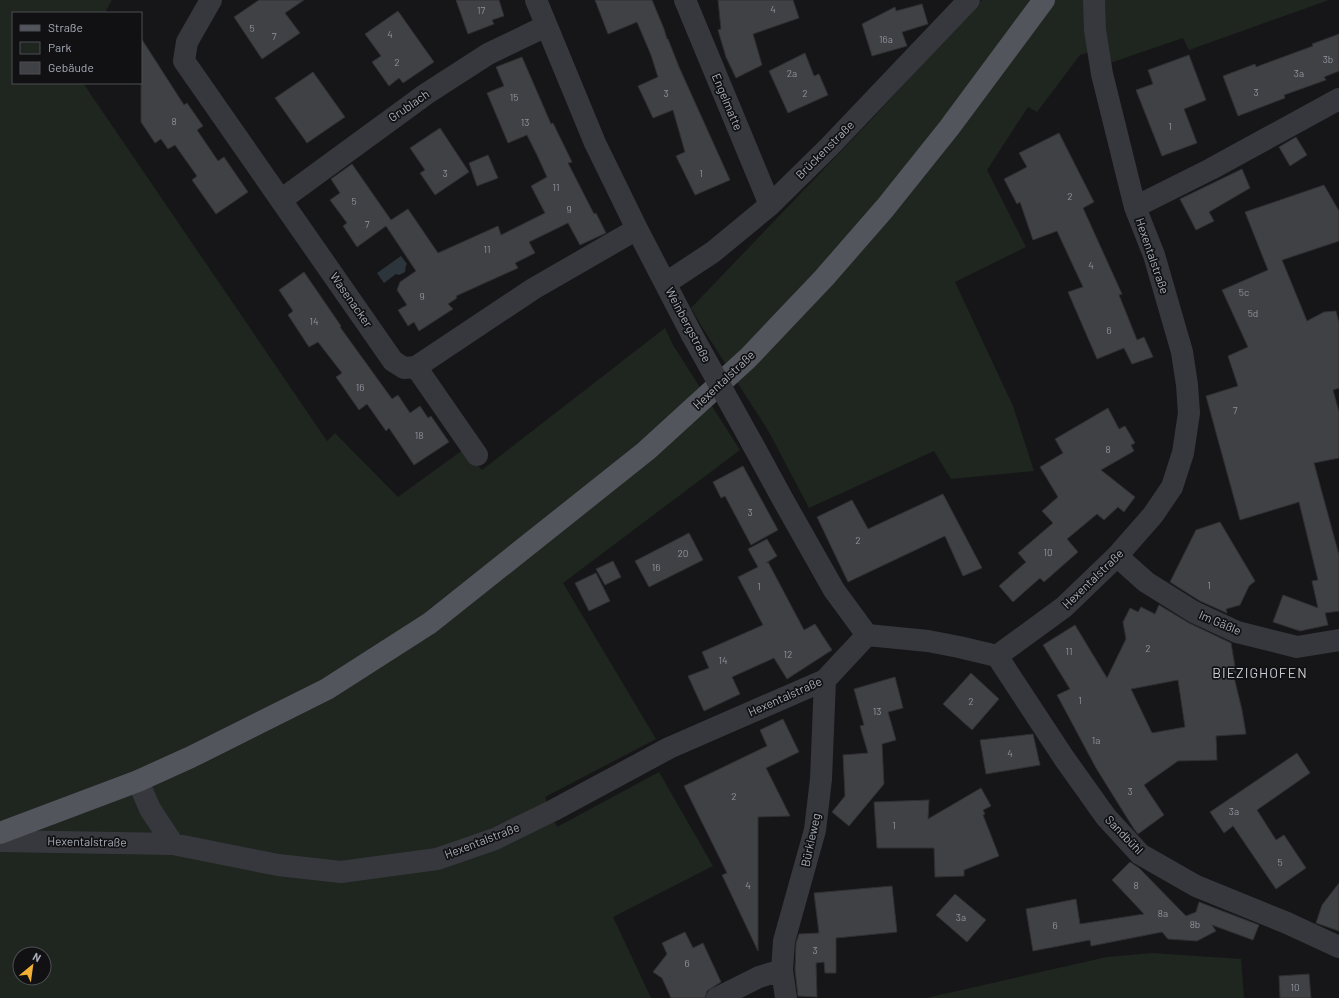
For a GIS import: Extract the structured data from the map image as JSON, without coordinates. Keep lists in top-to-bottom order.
{
  "streets": {
    "main road": ["Hexentalstraße"],
    "street": [
      "Engelmatte",
      "Grublach",
      "Brückenstraße",
      "Wasenacker",
      "Weinbergstraße",
      "Im Gäßle",
      "Sandbühl",
      "Bürkleweg"
    ]
  },
  "crossings": [
    ["Engelmatte", "Brückenstraße"],
    ["Grublach", "Wasenacker"],
    ["Grublach", "Weinbergstraße"],
    ["Brückenstraße", "Weinbergstraße"],
    ["Hexentalstraße", "Weinbergstraße"],
    ["Hexentalstraße", "Im Gäßle"],
    ["Hexentalstraße", "Sandbühl"],
    ["Hexentalstraße", "Bürkleweg"]
  ],
  "districts": ["BIEZIGHOFEN"],
  "house_numbers": [
    "4",
    "17",
    "5",
    "4",
    "7",
    "16a",
    "3b",
    "2",
    "2a",
    "3a",
    "3",
    "3",
    "2",
    "15",
    "8",
    "13",
    "1",
    "3",
    "1",
    "11",
    "2",
    "5",
    "9",
    "7",
    "11",
    "4",
    "5c",
    "9",
    "5d",
    "14",
    "6",
    "16",
    "7",
    "18",
    "8",
    "3",
    "2",
    "10",
    "20",
    "16",
    "1",
    "1",
    "2",
    "11",
    "12",
    "14",
    "1",
    "2",
    "13",
    "1a",
    "4",
    "3",
    "2",
    "3a",
    "1",
    "5",
    "4",
    "8",
    "8a",
    "3a",
    "8b",
    "6",
    "3",
    "6",
    "10"
  ],
  "legend": ["Straße", "Park", "Gebäude"],
  "north": "top right"
}
